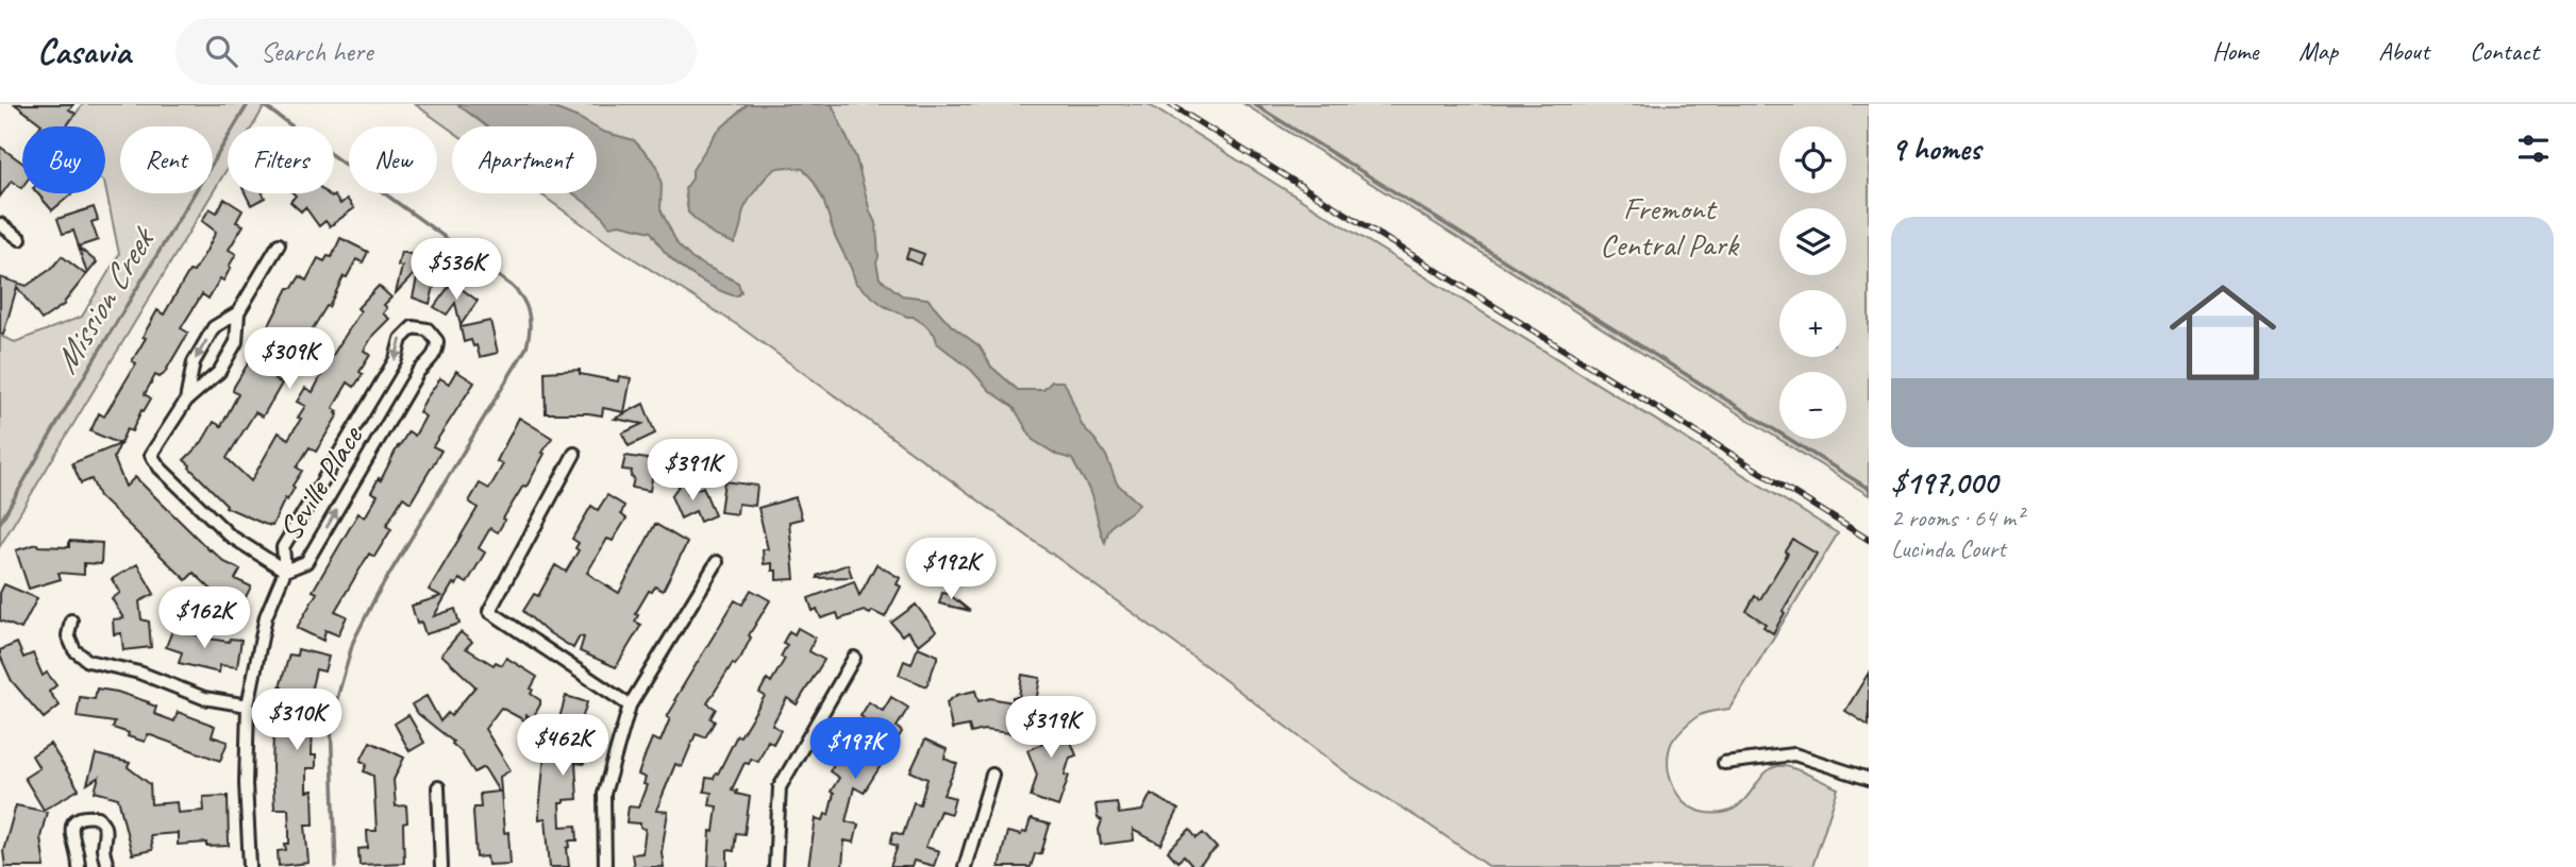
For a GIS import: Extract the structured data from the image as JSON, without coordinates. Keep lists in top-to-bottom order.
{
  "streets": {
    "street": ["Seville Place"]
  },
  "water": ["Mission Creek"],
  "parks": ["Fremont Central Park"],
  "page": {
    "header": "Casavia",
    "search": "Search here",
    "nav": [
      "Home",
      "Map",
      "About",
      "Contact"
    ],
    "heading": "9 homes",
    "map_buttons": ["+", "−"],
    "chip": [
      "Buy",
      "Rent",
      "Filters",
      "New",
      "Apartment"
    ],
    "list": [
      {
        "name": "$197,000",
        "note": "2 rooms · 64 m² · Lucinda Court"
      }
    ],
    "price": [
      "$536K",
      "$309K",
      "$391K",
      "$192K",
      "$162K",
      "$310K",
      "$319K",
      "$462K",
      "$197K"
    ]
  }
}
